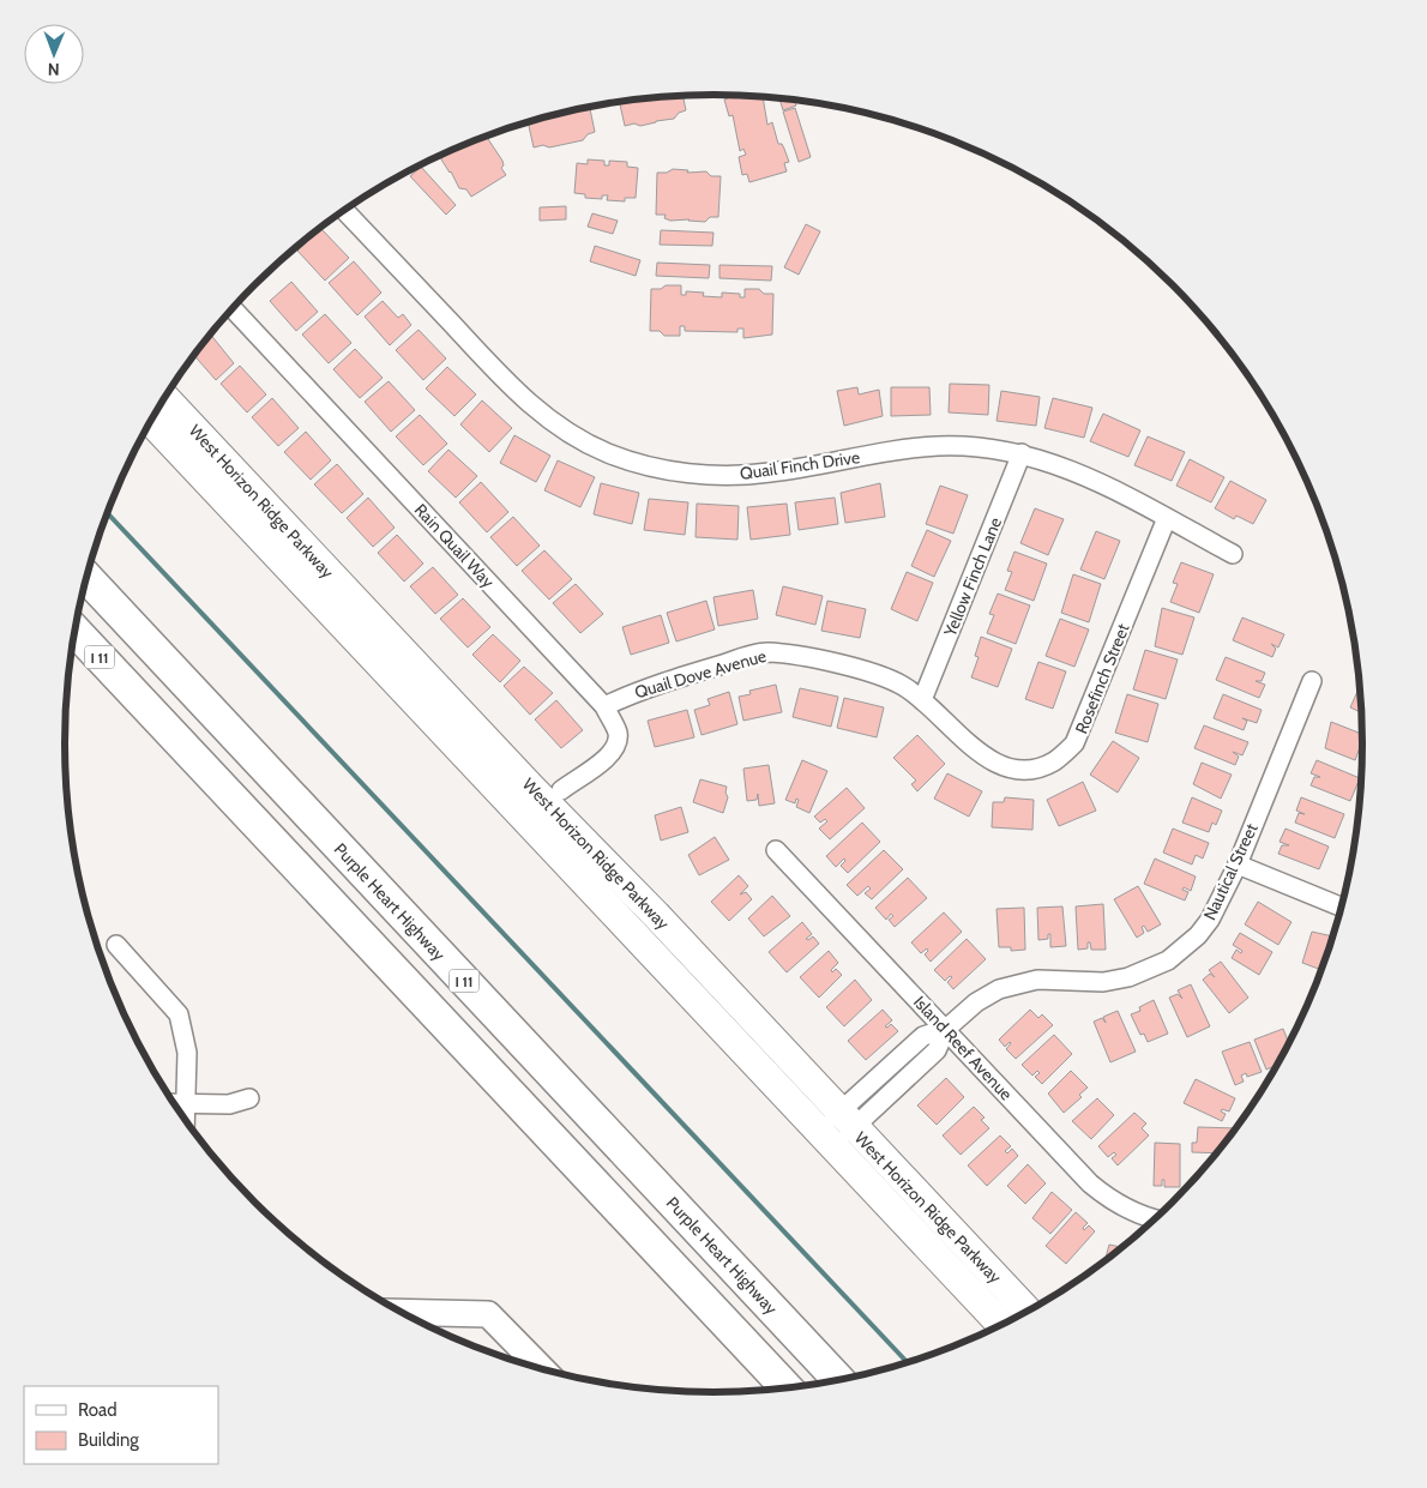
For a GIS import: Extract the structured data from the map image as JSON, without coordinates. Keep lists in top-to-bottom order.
{
  "streets": {
    "highway": ["I 11", "Purple Heart Highway"],
    "main road": ["West Horizon Ridge Parkway"],
    "street": [
      "Quail Finch Drive",
      "Rain Quail Way",
      "Yellow Finch Lane",
      "Quail Dove Avenue",
      "Rosefinch Street",
      "Nautical Street",
      "Island Reef Avenue"
    ]
  },
  "crossings": [
    ["Quail Finch Drive", "Yellow Finch Lane"],
    ["Quail Finch Drive", "Rosefinch Street"],
    ["West Horizon Ridge Parkway", "Rain Quail Way"],
    ["West Horizon Ridge Parkway", "Nautical Street"],
    ["Rain Quail Way", "Quail Dove Avenue"],
    ["Yellow Finch Lane", "Quail Dove Avenue"],
    ["Quail Dove Avenue", "Rosefinch Street"],
    ["Nautical Street", "Island Reef Avenue"]
  ],
  "legend": ["Road", "Building"],
  "north": "bottom"
}
